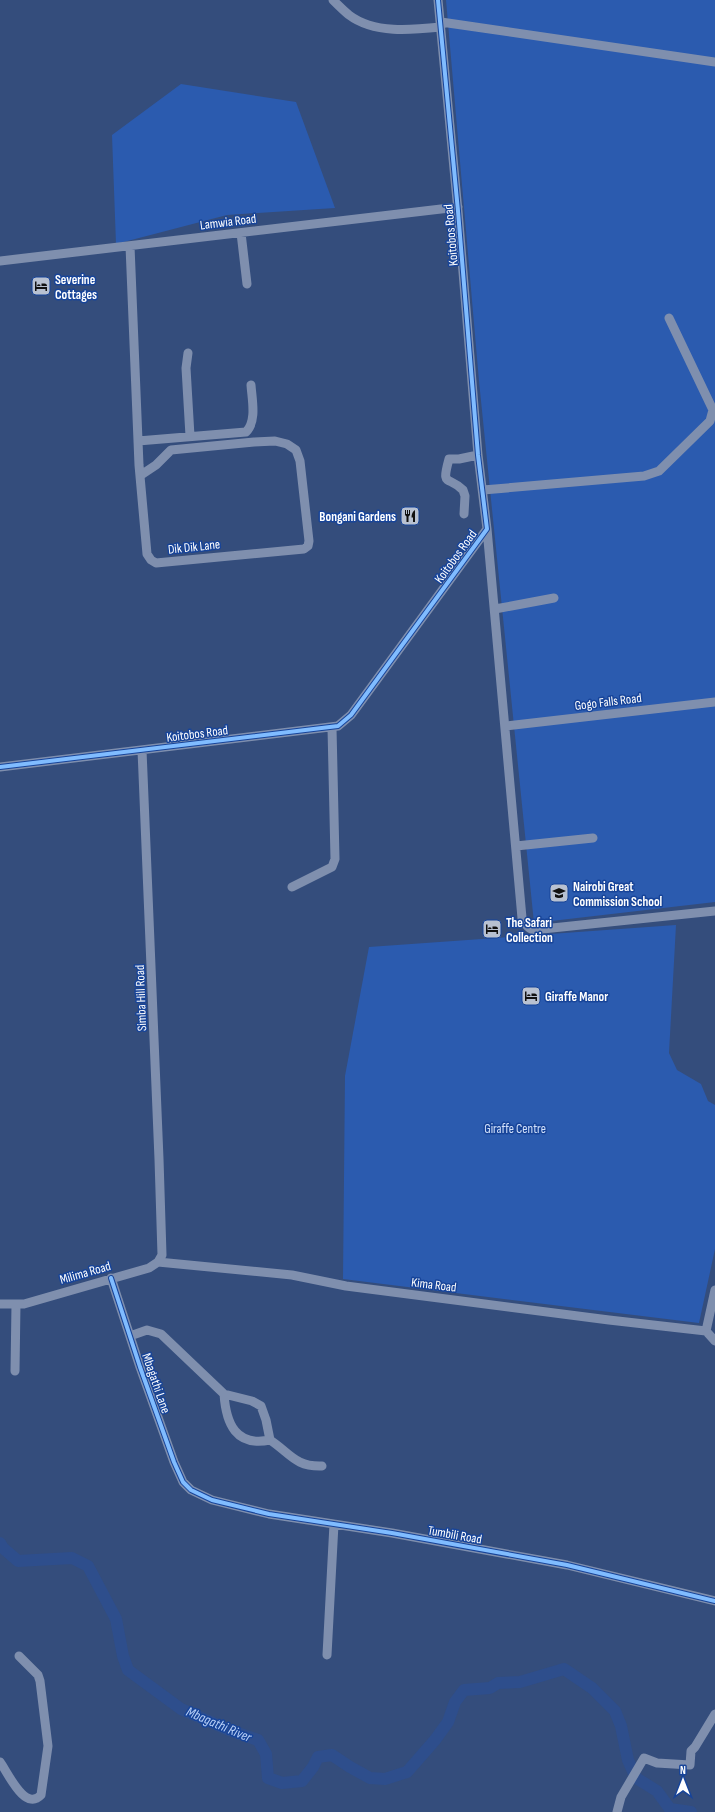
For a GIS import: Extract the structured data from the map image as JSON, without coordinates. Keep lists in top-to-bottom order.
{
  "streets": {
    "street": [
      "Lamwia Road",
      "Koitobos Road",
      "Dik Dik Lane",
      "Gogo Falls Road",
      "Simba Hill Road",
      "Milima Road",
      "Kima Road",
      "Mbagathi Lane",
      "Tumbili Road"
    ]
  },
  "crossings": [
    ["Lamwia Road", "Koitobos Road"],
    ["Lamwia Road", "Dik Dik Lane"],
    ["Koitobos Road", "Simba Hill Road"],
    ["Simba Hill Road", "Milima Road"],
    ["Simba Hill Road", "Kima Road"],
    ["Milima Road", "Kima Road"],
    ["Milima Road", "Mbagathi Lane"],
    ["Mbagathi Lane", "Tumbili Road"]
  ],
  "water": ["Mbagathi River"],
  "parks": ["Giraffe Centre"],
  "places": {
    "hotel": ["Severine Cottages", "The Safari Collection", "Giraffe Manor"],
    "restaurant": ["Bongani Gardens"],
    "school or university": ["Nairobi Great Commission School"]
  },
  "north": "top"
}
